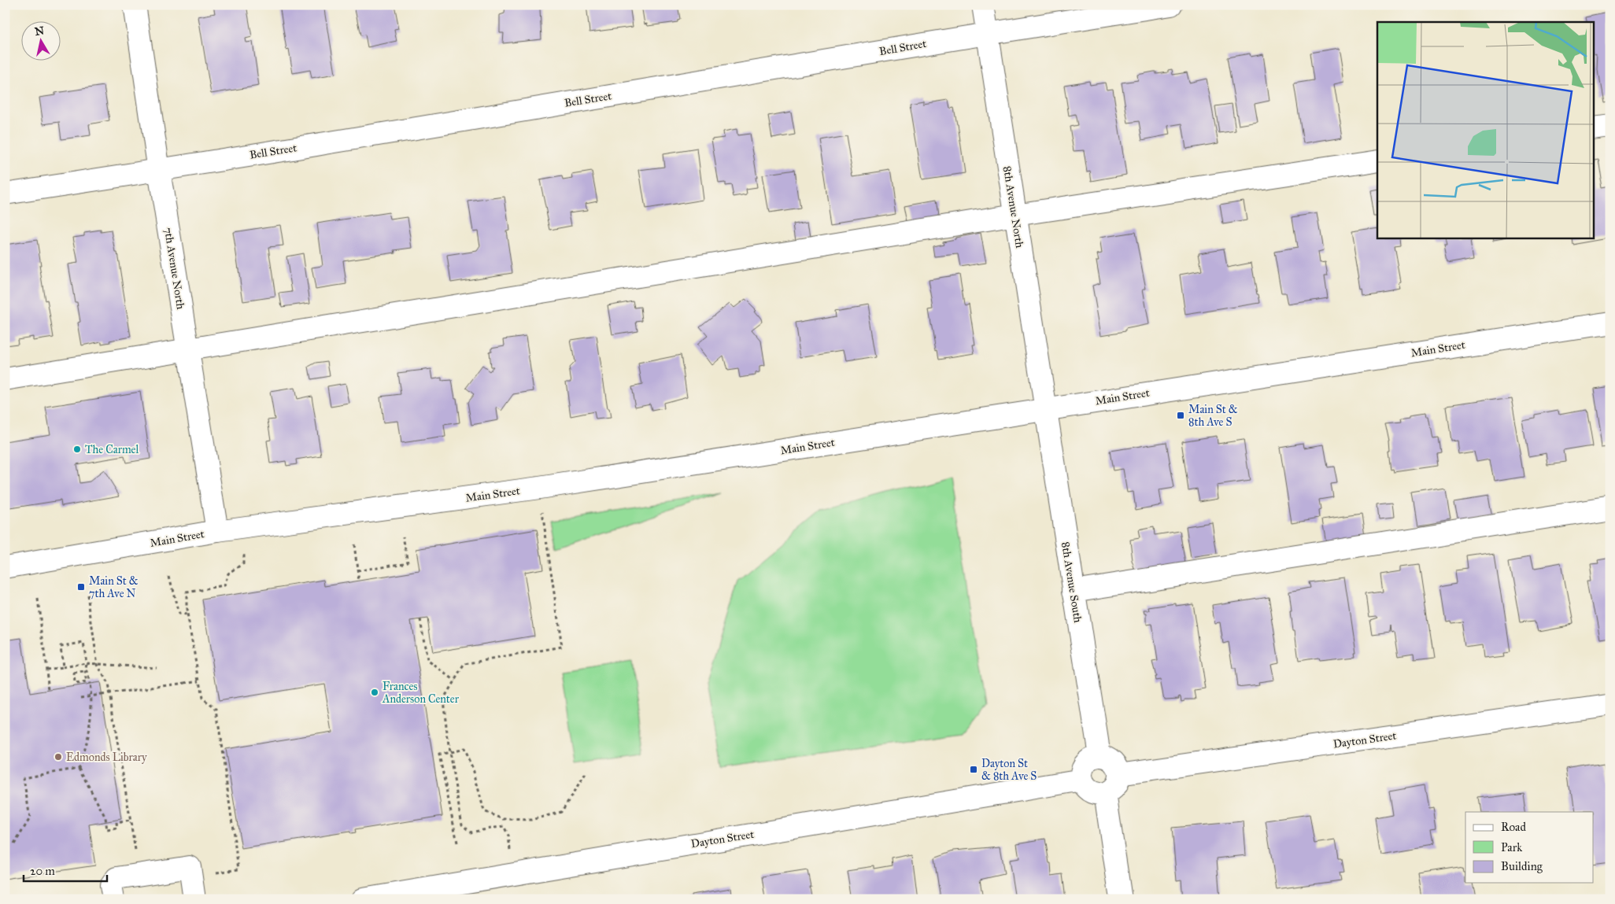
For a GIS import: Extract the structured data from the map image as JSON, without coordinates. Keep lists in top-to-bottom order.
{
  "streets": {
    "street": [
      "Bell Street",
      "8th Avenue North",
      "7th Avenue North",
      "Main Street",
      "8th Avenue South",
      "Dayton Street"
    ]
  },
  "crossings": [
    ["Bell Street", "8th Avenue North"],
    ["Bell Street", "7th Avenue North"],
    ["8th Avenue North", "Main Street"],
    ["8th Avenue North", "8th Avenue South"],
    ["7th Avenue North", "Main Street"],
    ["Main Street", "8th Avenue South"],
    ["8th Avenue South", "Dayton Street"]
  ],
  "places": {
    "transit": ["Main St & 8th Ave S", "Main St & 7th Ave N", "Dayton St & 8th Ave S"],
    "other": ["The Carmel", "Frances Anderson Center", "Edmonds Library"]
  },
  "legend": ["Road", "Park", "Building"],
  "scale_bar": "20 m",
  "north": "top"
}
